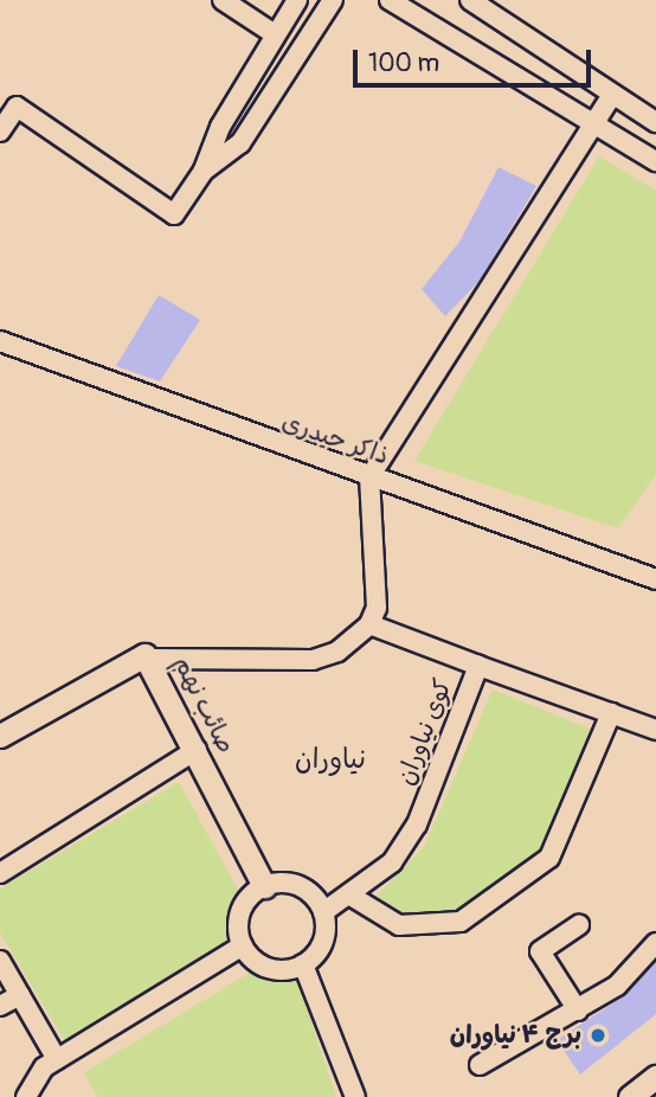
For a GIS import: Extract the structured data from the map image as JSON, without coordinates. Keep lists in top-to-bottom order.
{
  "streets": {
    "main road": ["صائب نهم"],
    "street": ["ذاکر حیدری", "کوی نیاوران"]
  },
  "crossings": [
    ["صائب نهم", "کوی نیاوران"]
  ],
  "districts": ["نیاوران"],
  "places": ["برج ۴ نیاوران"],
  "scale_bar": "100 m"
}
